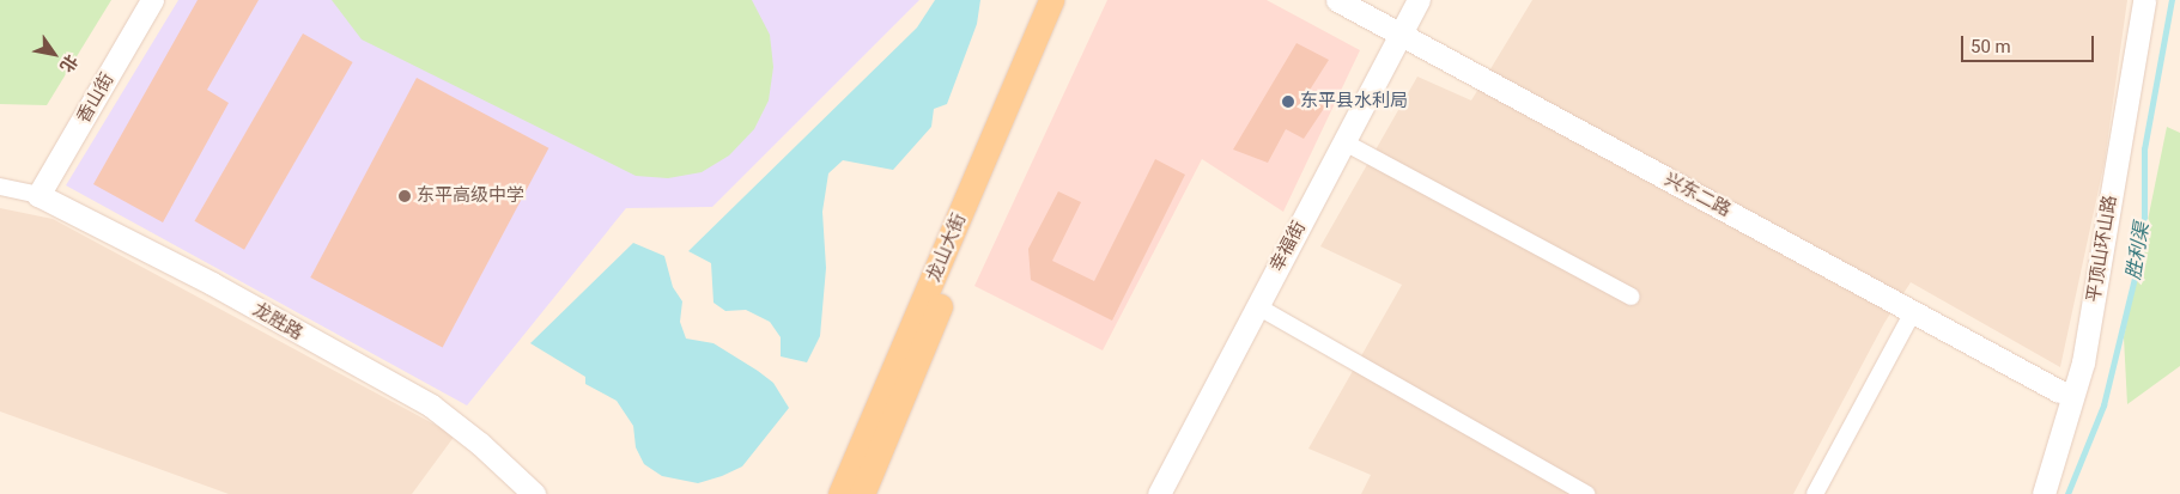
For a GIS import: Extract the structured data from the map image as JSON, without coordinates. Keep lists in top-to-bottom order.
{
  "streets": {
    "main road": ["龙山大街"],
    "street": [
      "香山街",
      "兴东二路",
      "幸福街",
      "平顶山环山路",
      "龙胜路"
    ]
  },
  "crossings": [
    ["香山街", "龙胜路"],
    ["兴东二路", "幸福街"]
  ],
  "water": ["胜利渠"],
  "places": ["东平县水利局", "东平高级中学"],
  "scale_bar": "50 m",
  "north": "bottom right"
}
